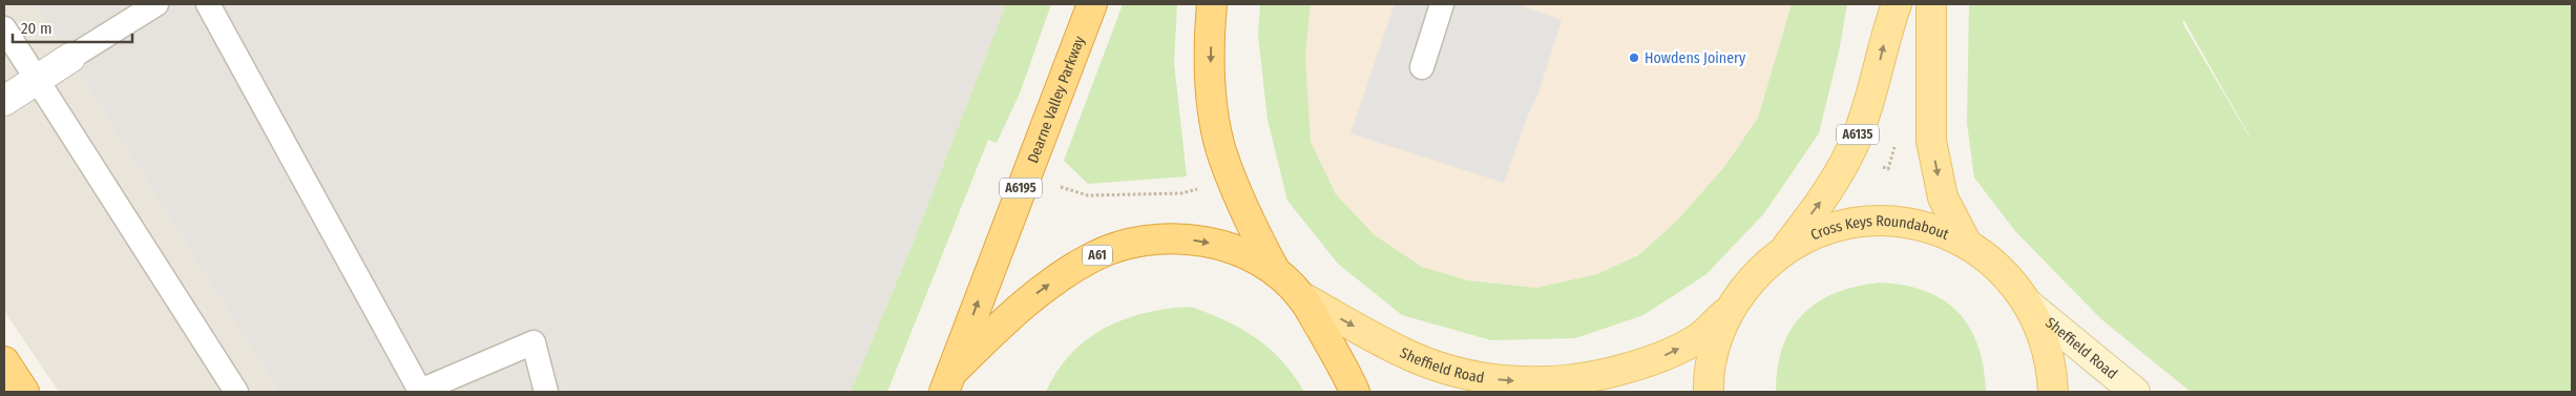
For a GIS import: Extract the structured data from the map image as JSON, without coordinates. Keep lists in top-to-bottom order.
{
  "streets": {
    "highway": ["Dearne Valley Parkway", "A6195", "A61"],
    "main road": ["A6135", "Cross Keys Roundabout", "Sheffield Road"]
  },
  "crossings": [
    ["Dearne Valley Parkway", "A61"],
    ["A6135", "Cross Keys Roundabout"],
    ["Cross Keys Roundabout", "Sheffield Road"],
    ["A61", "Sheffield Road"]
  ],
  "one_way": ["Dearne Valley Parkway", "Sheffield Road"],
  "places": ["Howdens Joinery"],
  "scale_bar": "20 m"
}
